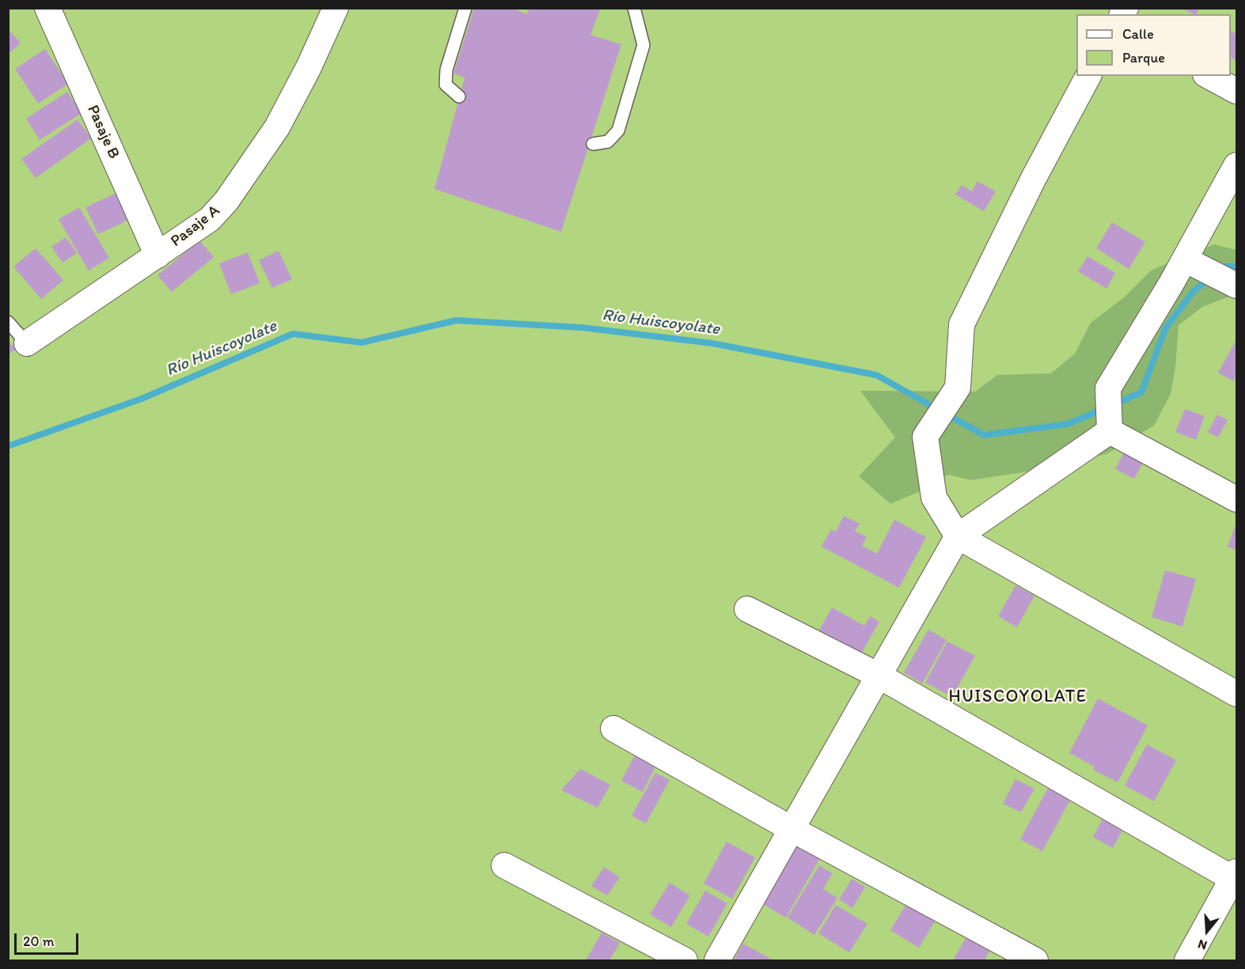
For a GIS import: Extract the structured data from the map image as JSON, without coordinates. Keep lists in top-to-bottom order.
{
  "streets": {
    "street": ["Pasaje B", "Pasaje A"]
  },
  "crossings": [
    ["Pasaje B", "Pasaje A"]
  ],
  "districts": ["HUISCOYOLATE"],
  "water": ["Río Huiscoyolate"],
  "legend": ["Calle", "Parque"],
  "scale_bar": "20 m",
  "north": "bottom"
}
